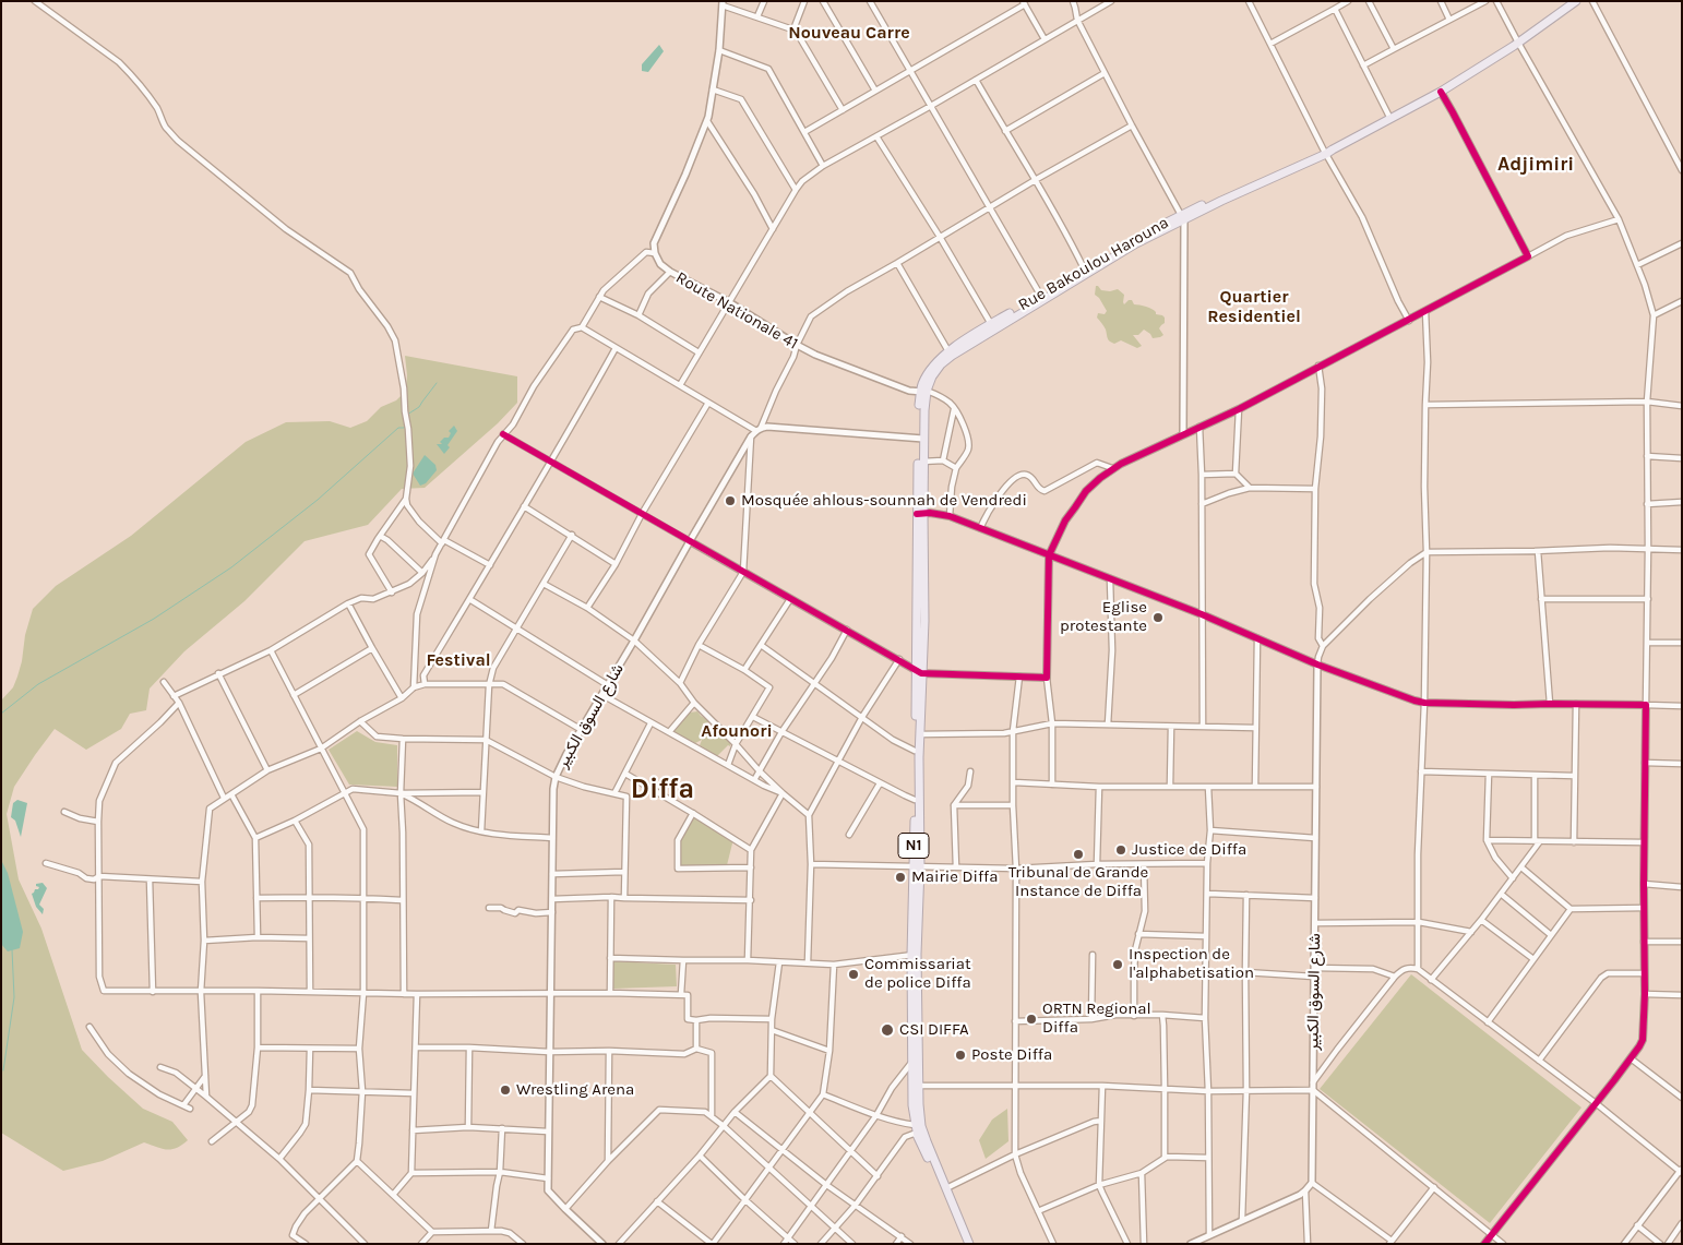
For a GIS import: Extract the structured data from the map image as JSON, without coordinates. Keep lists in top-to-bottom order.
{
  "streets": {
    "highway": ["Rue Bakoulou Harouna", "N1"],
    "street": ["Route Nationale 41", "شارع السوق الكبير"]
  },
  "crossings": [
    ["Rue Bakoulou Harouna", "Route Nationale 41"],
    ["Rue Bakoulou Harouna", "N1"]
  ],
  "districts": [
    "Nouveau Carre",
    "Adjimiri",
    "Quartier Residentiel",
    "Festival",
    "Afounori",
    "Diffa"
  ],
  "places": [
    "Mosquée ahlous-sounnah de Vendredi",
    "Eglise protestante",
    "Justice de Diffa",
    "Tribunal de Grande Instance de Diffa",
    "Mairie Diffa",
    "Inspection de l'alphabetisation",
    "Commissariat de police Diffa",
    "ORTN Regional Diffa",
    "CSI DIFFA",
    "Poste Diffa",
    "Wrestling Arena"
  ]
}
